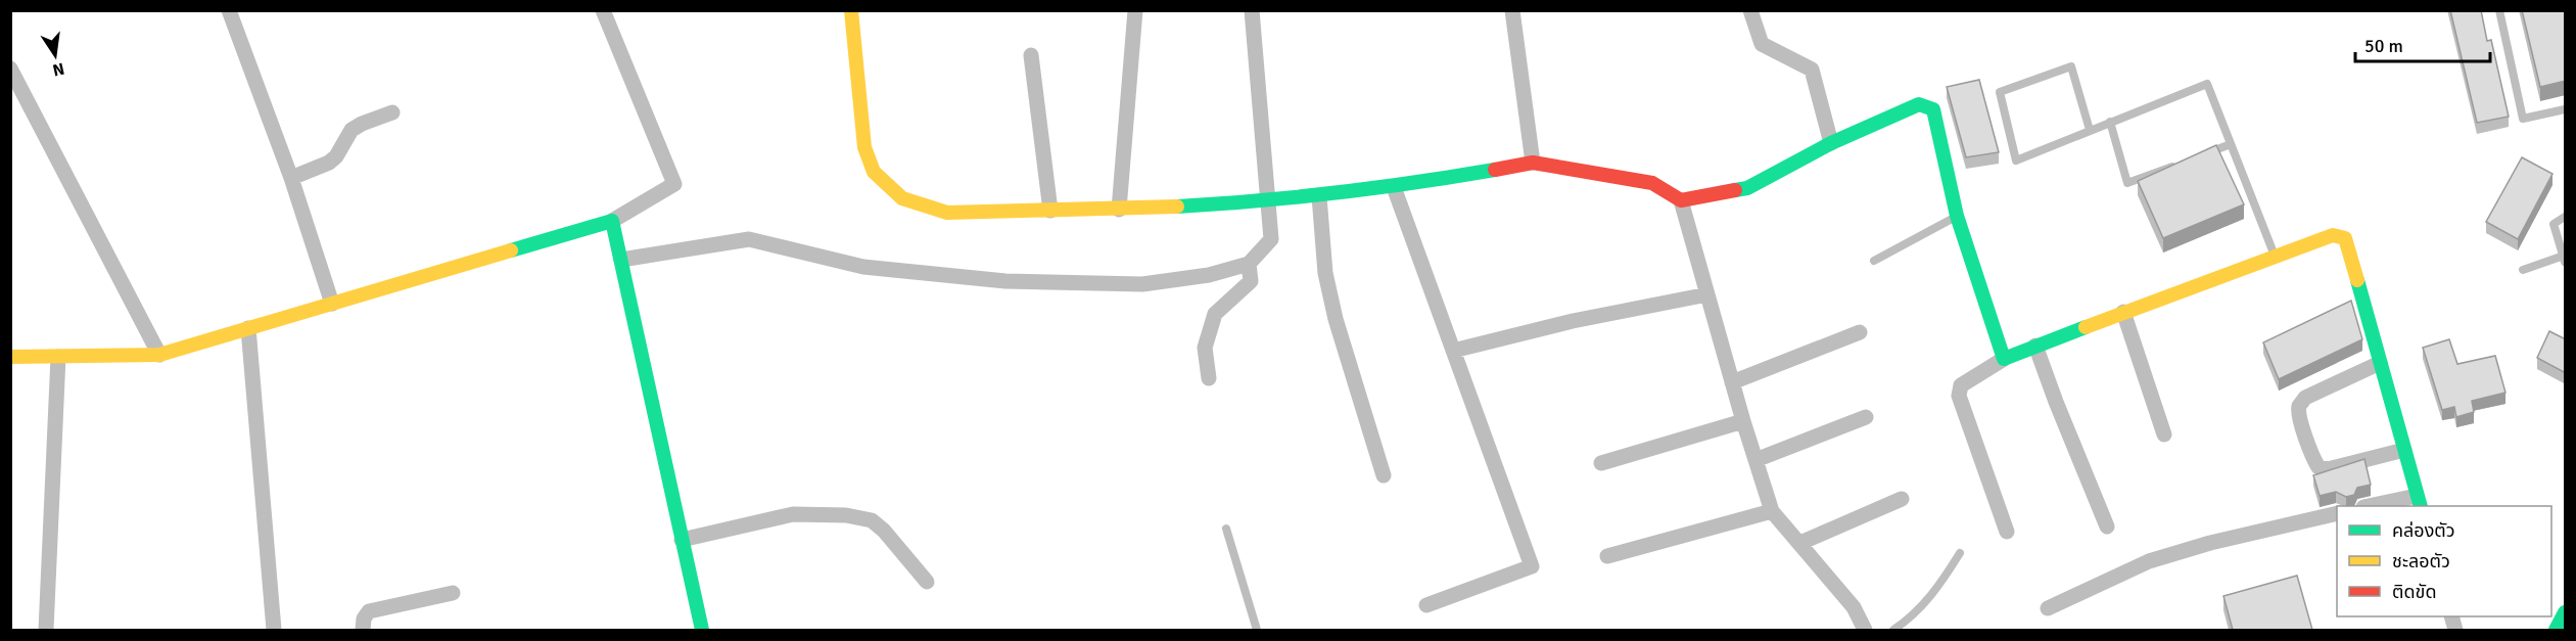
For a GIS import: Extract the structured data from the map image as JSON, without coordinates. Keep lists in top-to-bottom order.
{
  "legend": ["คล่องตัว", "ชะลอตัว", "ติดขัด"],
  "scale_bar": "50 m",
  "north": "bottom"
}
